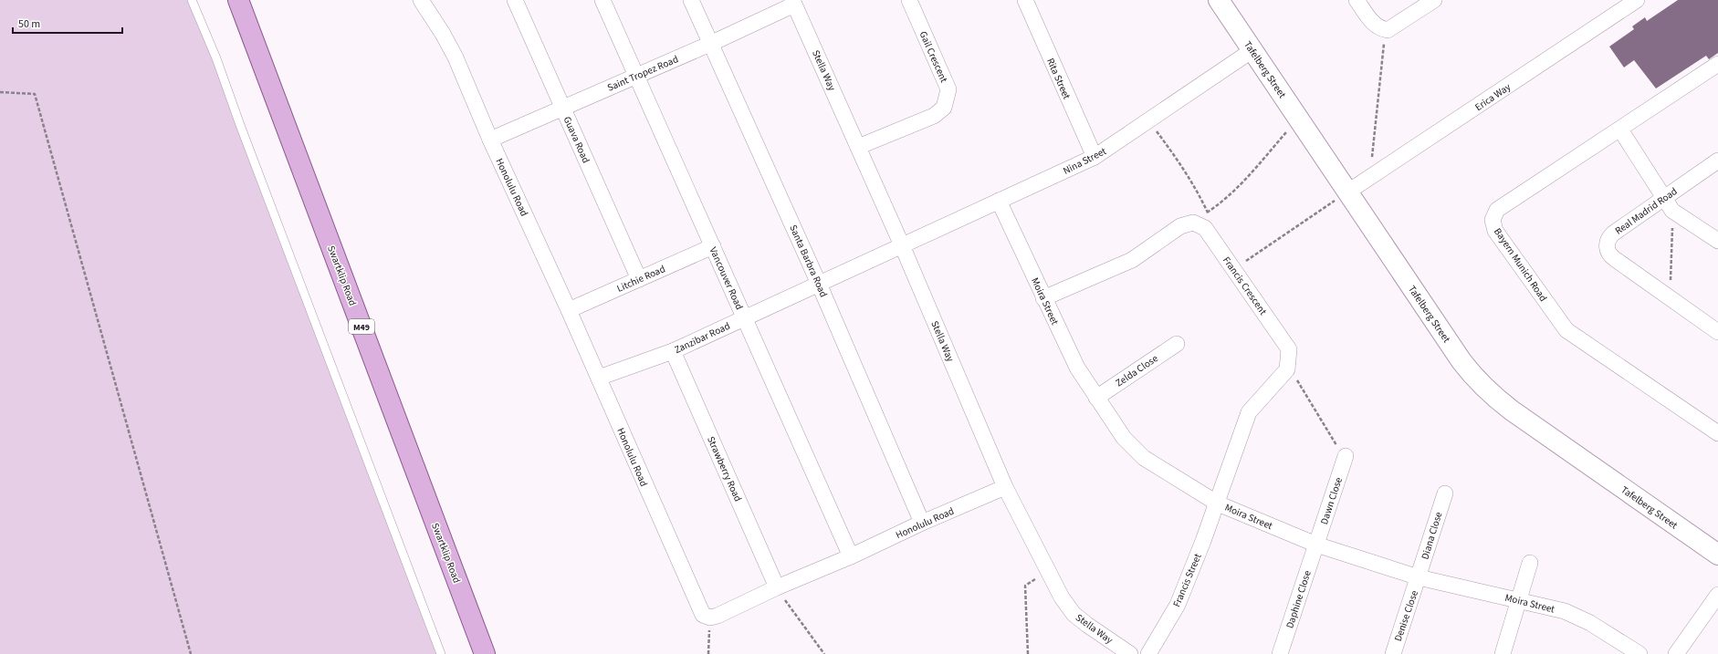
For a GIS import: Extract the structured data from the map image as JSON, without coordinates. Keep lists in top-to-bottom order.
{
  "streets": {
    "main road": ["Swartklip Road", "M49"],
    "street": [
      "Gail Crescent",
      "Tafelberg Street",
      "Stella Way",
      "Saint Tropez Road",
      "Rita Street",
      "Erica Way",
      "Guava Road",
      "Nina Street",
      "Honolulu Road",
      "Real Madrid Road",
      "Santa Barbra Road",
      "Bayern Munich Road",
      "Litchie Road",
      "Vancouver Road",
      "Francis Crescent",
      "Moira Street",
      "Zanzibar Road",
      "Zelda Close",
      "Strawberry Road",
      "Dawn Close",
      "Diana Close",
      "Francis Street",
      "Daphine Close",
      "Denise Close"
    ]
  },
  "crossings": [
    ["Gail Crescent", "Stella Way"],
    ["Tafelberg Street", "Erica Way"],
    ["Tafelberg Street", "Nina Street"],
    ["Stella Way", "Saint Tropez Road"],
    ["Stella Way", "Nina Street"],
    ["Stella Way", "Honolulu Road"],
    ["Stella Way", "Zanzibar Road"],
    ["Saint Tropez Road", "Guava Road"],
    ["Saint Tropez Road", "Honolulu Road"],
    ["Saint Tropez Road", "Santa Barbra Road"],
    ["Saint Tropez Road", "Vancouver Road"],
    ["Rita Street", "Nina Street"],
    ["Guava Road", "Litchie Road"],
    ["Nina Street", "Moira Street"],
    ["Nina Street", "Zanzibar Road"],
    ["Honolulu Road", "Santa Barbra Road"],
    ["Honolulu Road", "Litchie Road"],
    ["Honolulu Road", "Vancouver Road"],
    ["Honolulu Road", "Zanzibar Road"],
    ["Honolulu Road", "Strawberry Road"],
    ["Santa Barbra Road", "Zanzibar Road"],
    ["Litchie Road", "Vancouver Road"],
    ["Vancouver Road", "Zanzibar Road"],
    ["Moira Street", "Zelda Close"],
    ["Moira Street", "Dawn Close"],
    ["Moira Street", "Diana Close"],
    ["Moira Street", "Francis Street"],
    ["Moira Street", "Daphine Close"],
    ["Moira Street", "Denise Close"],
    ["Zanzibar Road", "Strawberry Road"],
    ["Dawn Close", "Daphine Close"],
    ["Diana Close", "Denise Close"]
  ],
  "scale_bar": "50 m"
}
